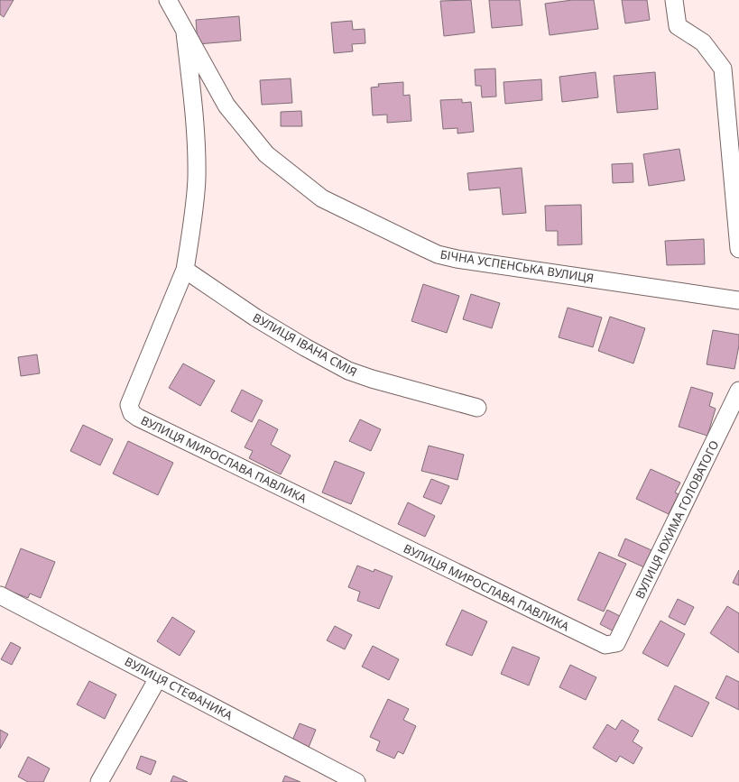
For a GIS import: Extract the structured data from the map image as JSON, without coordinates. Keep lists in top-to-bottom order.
{
  "streets": {
    "street": [
      "БІЧНА УСПЕНСЬКА ВУЛИЦЯ",
      "ВУЛИЦЯ ІВАНА СМІЯ",
      "ВУЛИЦЯ МИРОСЛАВА ПАВЛИКА",
      "ВУЛИЦЯ ЮХИМА ГОЛОВАТОГО",
      "ВУЛИЦЯ СТЕФАНИКА"
    ]
  },
  "crossings": [
    ["БІЧНА УСПЕНСЬКА ВУЛИЦЯ", "ВУЛИЦЯ МИРОСЛАВА ПАВЛИКА"],
    ["ВУЛИЦЯ ІВАНА СМІЯ", "ВУЛИЦЯ МИРОСЛАВА ПАВЛИКА"],
    ["ВУЛИЦЯ МИРОСЛАВА ПАВЛИКА", "ВУЛИЦЯ ЮХИМА ГОЛОВАТОГО"]
  ]
}
